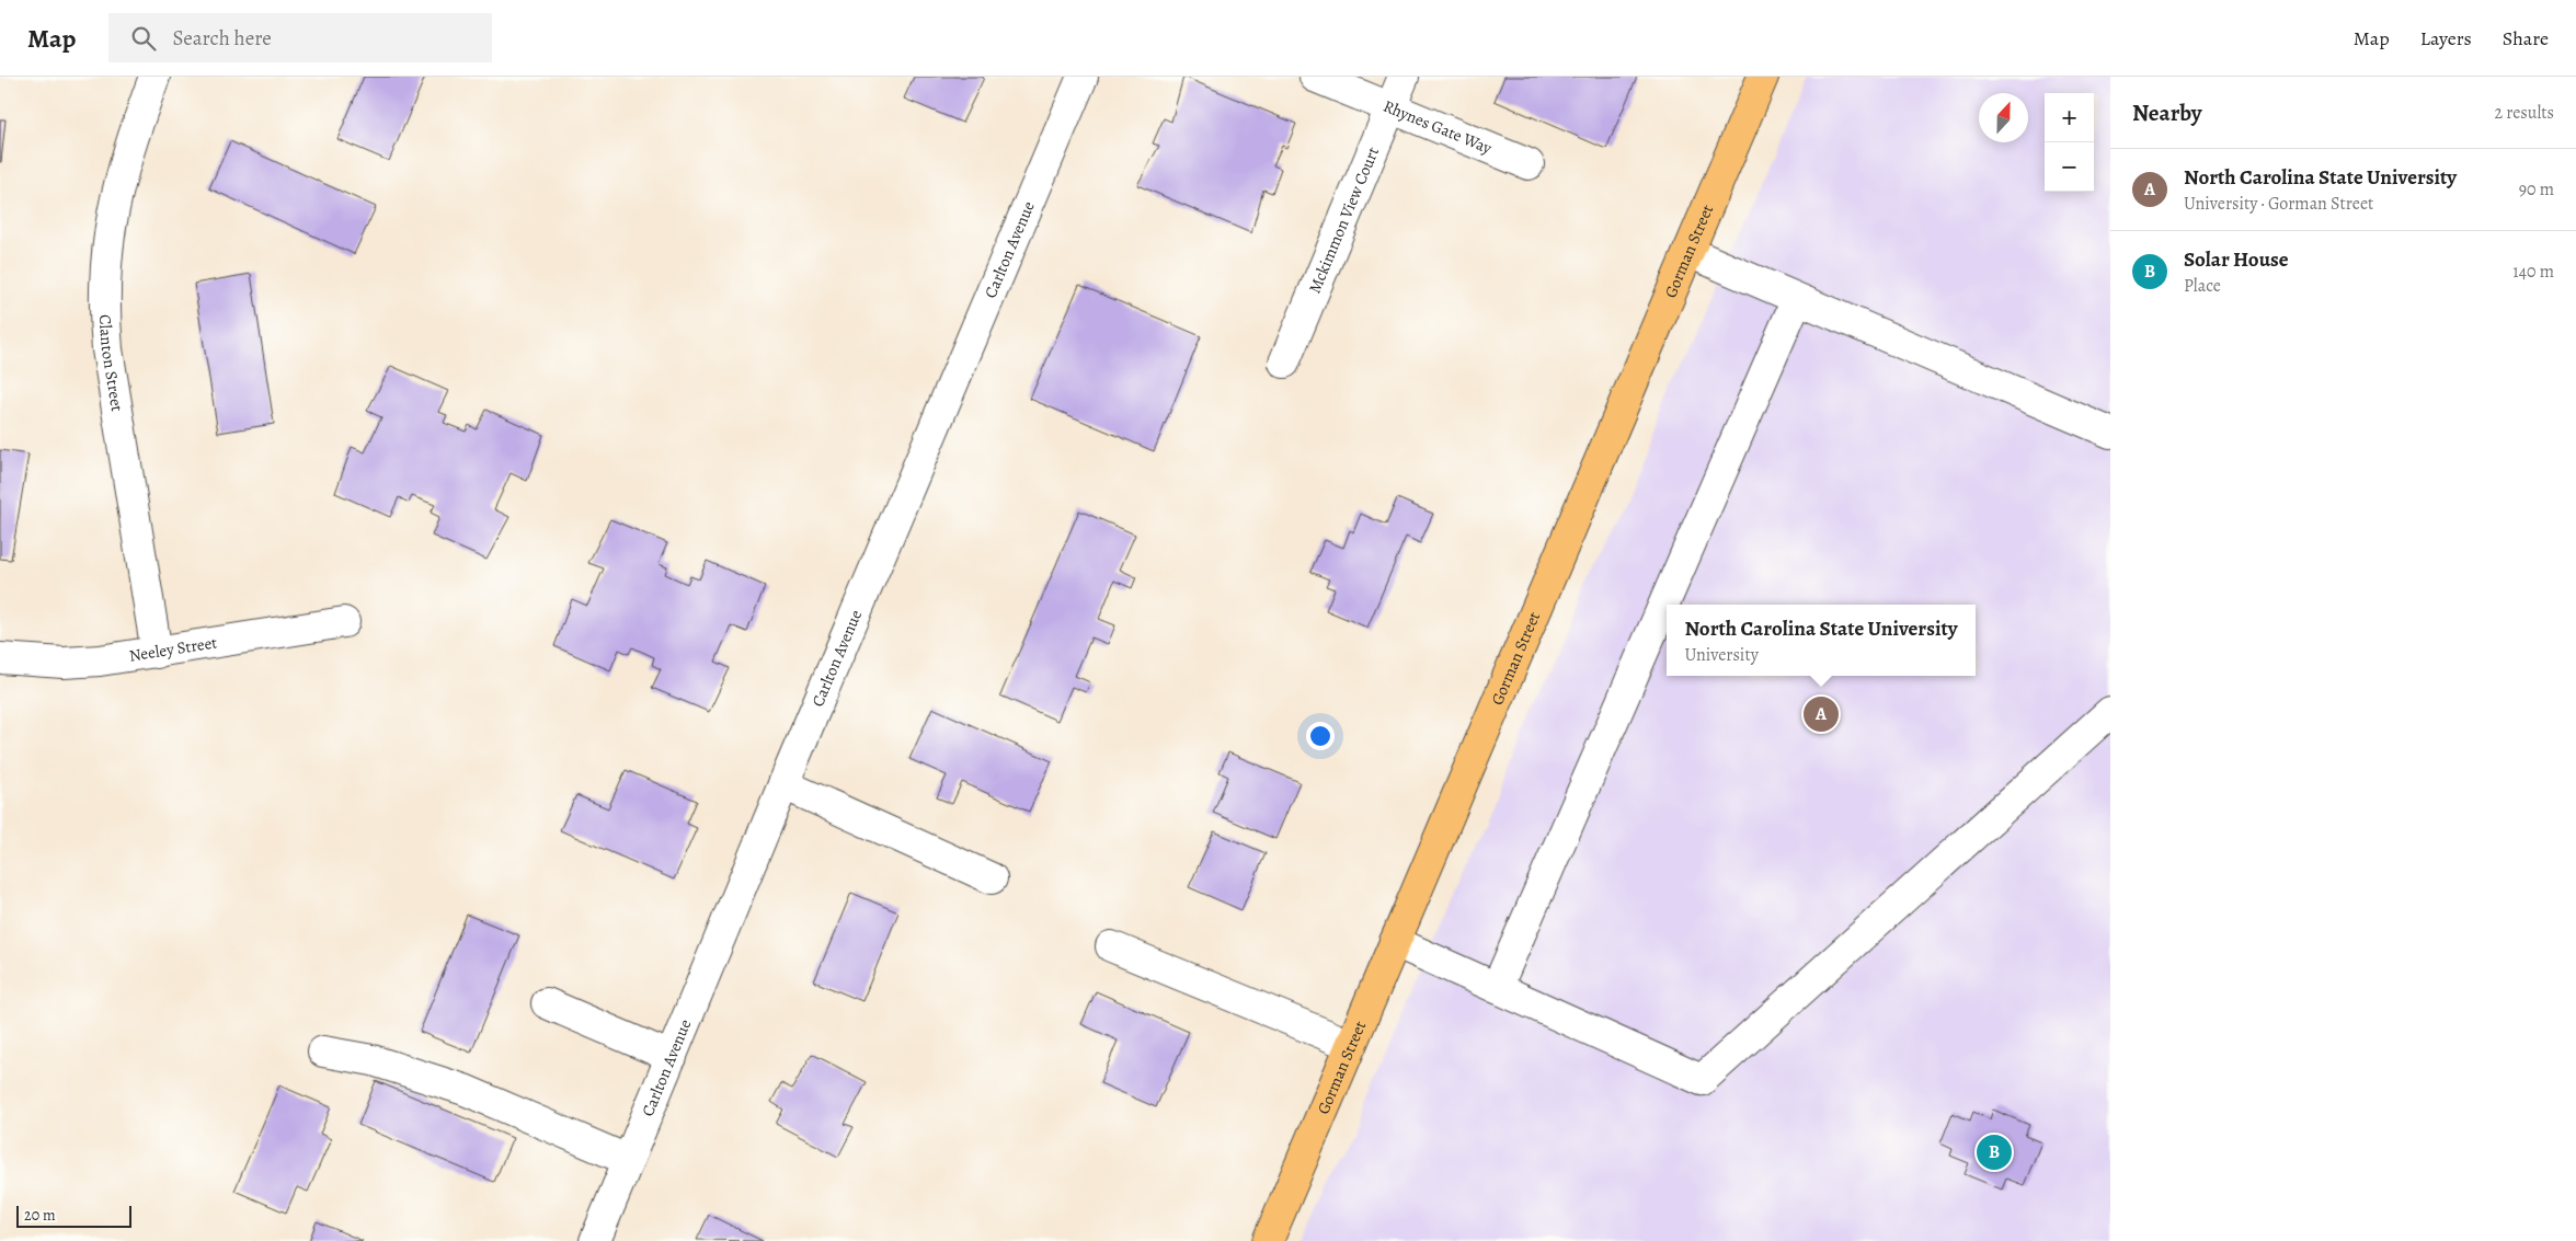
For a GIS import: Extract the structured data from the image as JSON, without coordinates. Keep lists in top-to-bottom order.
{
  "streets": {
    "main road": ["Gorman Street"],
    "street": [
      "Rhynes Gate Way",
      "Mckimmon View Court",
      "Carlton Avenue",
      "Clanton Street",
      "Neeley Street"
    ]
  },
  "crossings": [
    ["Rhynes Gate Way", "Mckimmon View Court"],
    ["Clanton Street", "Neeley Street"]
  ],
  "scale_bar": "20 m",
  "north": "top",
  "page": {
    "header": "Map",
    "search": "Search here",
    "nav": ["Map", "Layers", "Share"],
    "heading": ["Nearby", "2 results"],
    "map_buttons": ["+", "−"],
    "list": [
      {
        "mark": "A",
        "name": "North Carolina State University",
        "note": "University · Gorman Street",
        "value": "90 m"
      },
      {
        "mark": "B",
        "name": "Solar House",
        "note": "Place",
        "value": "140 m"
      }
    ],
    "popup": ["North Carolina State University", "University"],
    "pins": ["A", "B"],
    "scale": "20 m"
  }
}
